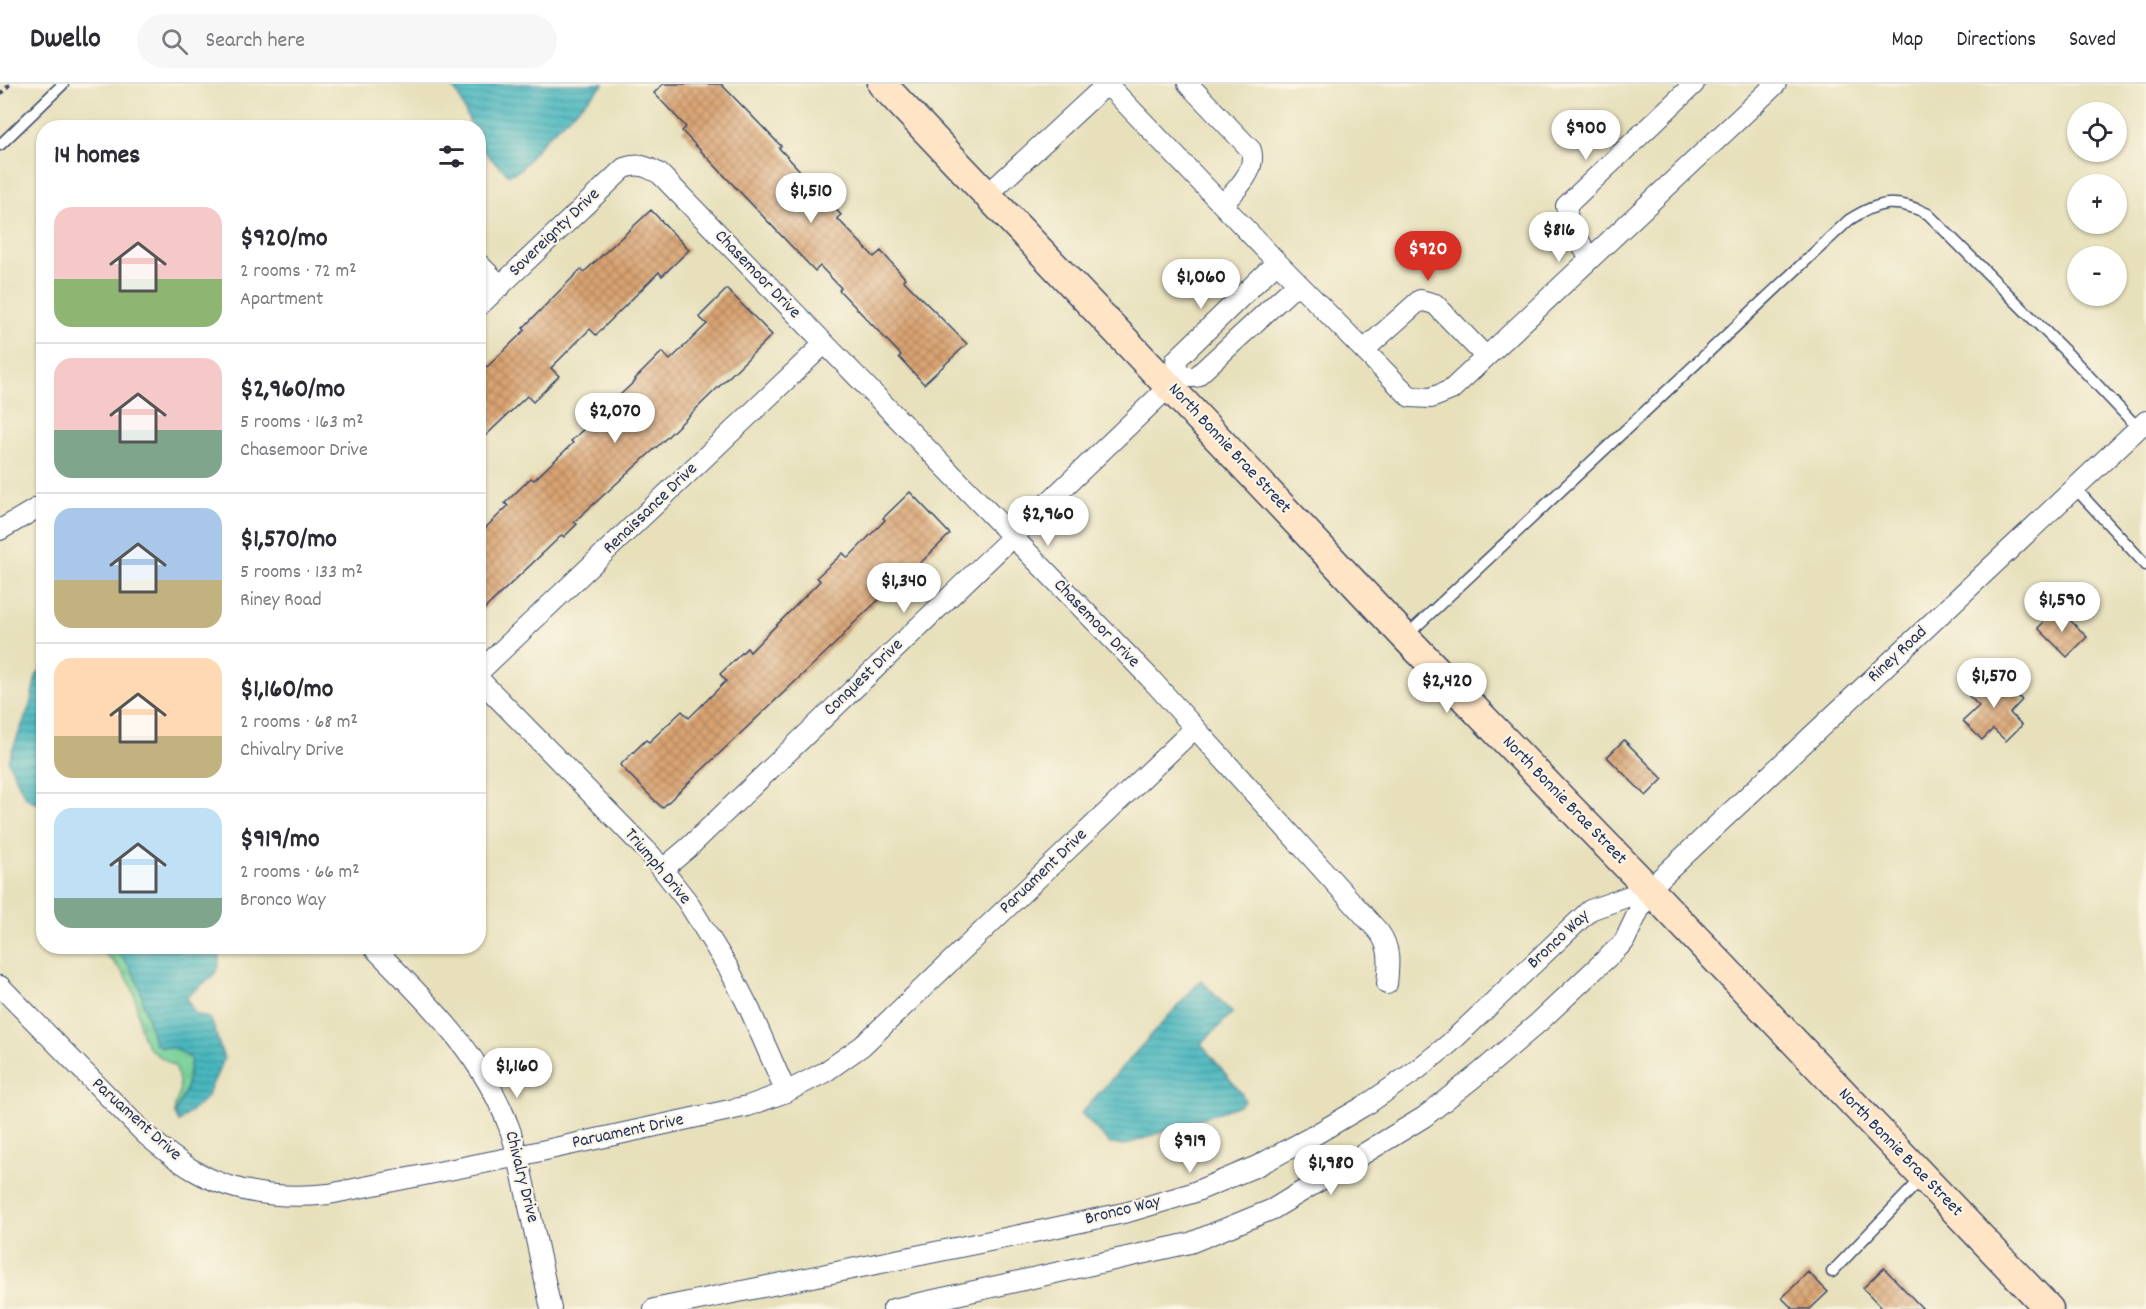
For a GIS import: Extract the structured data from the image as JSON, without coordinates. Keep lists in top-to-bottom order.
{
  "streets": {
    "main road": ["North Bonnie Brae Street"],
    "street": [
      "Sovereignty Drive",
      "Chasemoor Drive",
      "Renaissance Drive",
      "Riney Road",
      "Conquest Drive",
      "Triumph Drive",
      "Paruament Drive",
      "Bronco Way",
      "Chivalry Drive"
    ]
  },
  "crossings": [
    ["Sovereignty Drive", "Chasemoor Drive"],
    ["Chasemoor Drive", "Renaissance Drive"],
    ["Chasemoor Drive", "Conquest Drive"],
    ["Chasemoor Drive", "Paruament Drive"],
    ["North Bonnie Brae Street", "Riney Road"],
    ["North Bonnie Brae Street", "Conquest Drive"],
    ["North Bonnie Brae Street", "Bronco Way"],
    ["Riney Road", "Bronco Way"],
    ["Conquest Drive", "Triumph Drive"],
    ["Triumph Drive", "Paruament Drive"],
    ["Paruament Drive", "Chivalry Drive"]
  ],
  "page": {
    "header": "Dwello",
    "search": "Search here",
    "nav": ["Map", "Directions", "Saved"],
    "map_buttons": ["+", "−"],
    "price": [
      "$900",
      "$1,510",
      "$816",
      "$920",
      "$1,060",
      "$2,070",
      "$2,960",
      "$1,340",
      "$1,590",
      "$1,570",
      "$2,420",
      "$1,160",
      "$919",
      "$1,980"
    ],
    "heading": "14 homes",
    "list": [
      {
        "name": "$920/mo",
        "note": "2 rooms · 72 m² · Apartment"
      },
      {
        "name": "$2,960/mo",
        "note": "5 rooms · 163 m² · Chasemoor Drive"
      },
      {
        "name": "$1,570/mo",
        "note": "5 rooms · 133 m² · Riney Road"
      },
      {
        "name": "$1,160/mo",
        "note": "2 rooms · 68 m² · Chivalry Drive"
      },
      {
        "name": "$919/mo",
        "note": "2 rooms · 66 m² · Bronco Way"
      }
    ]
  }
}
